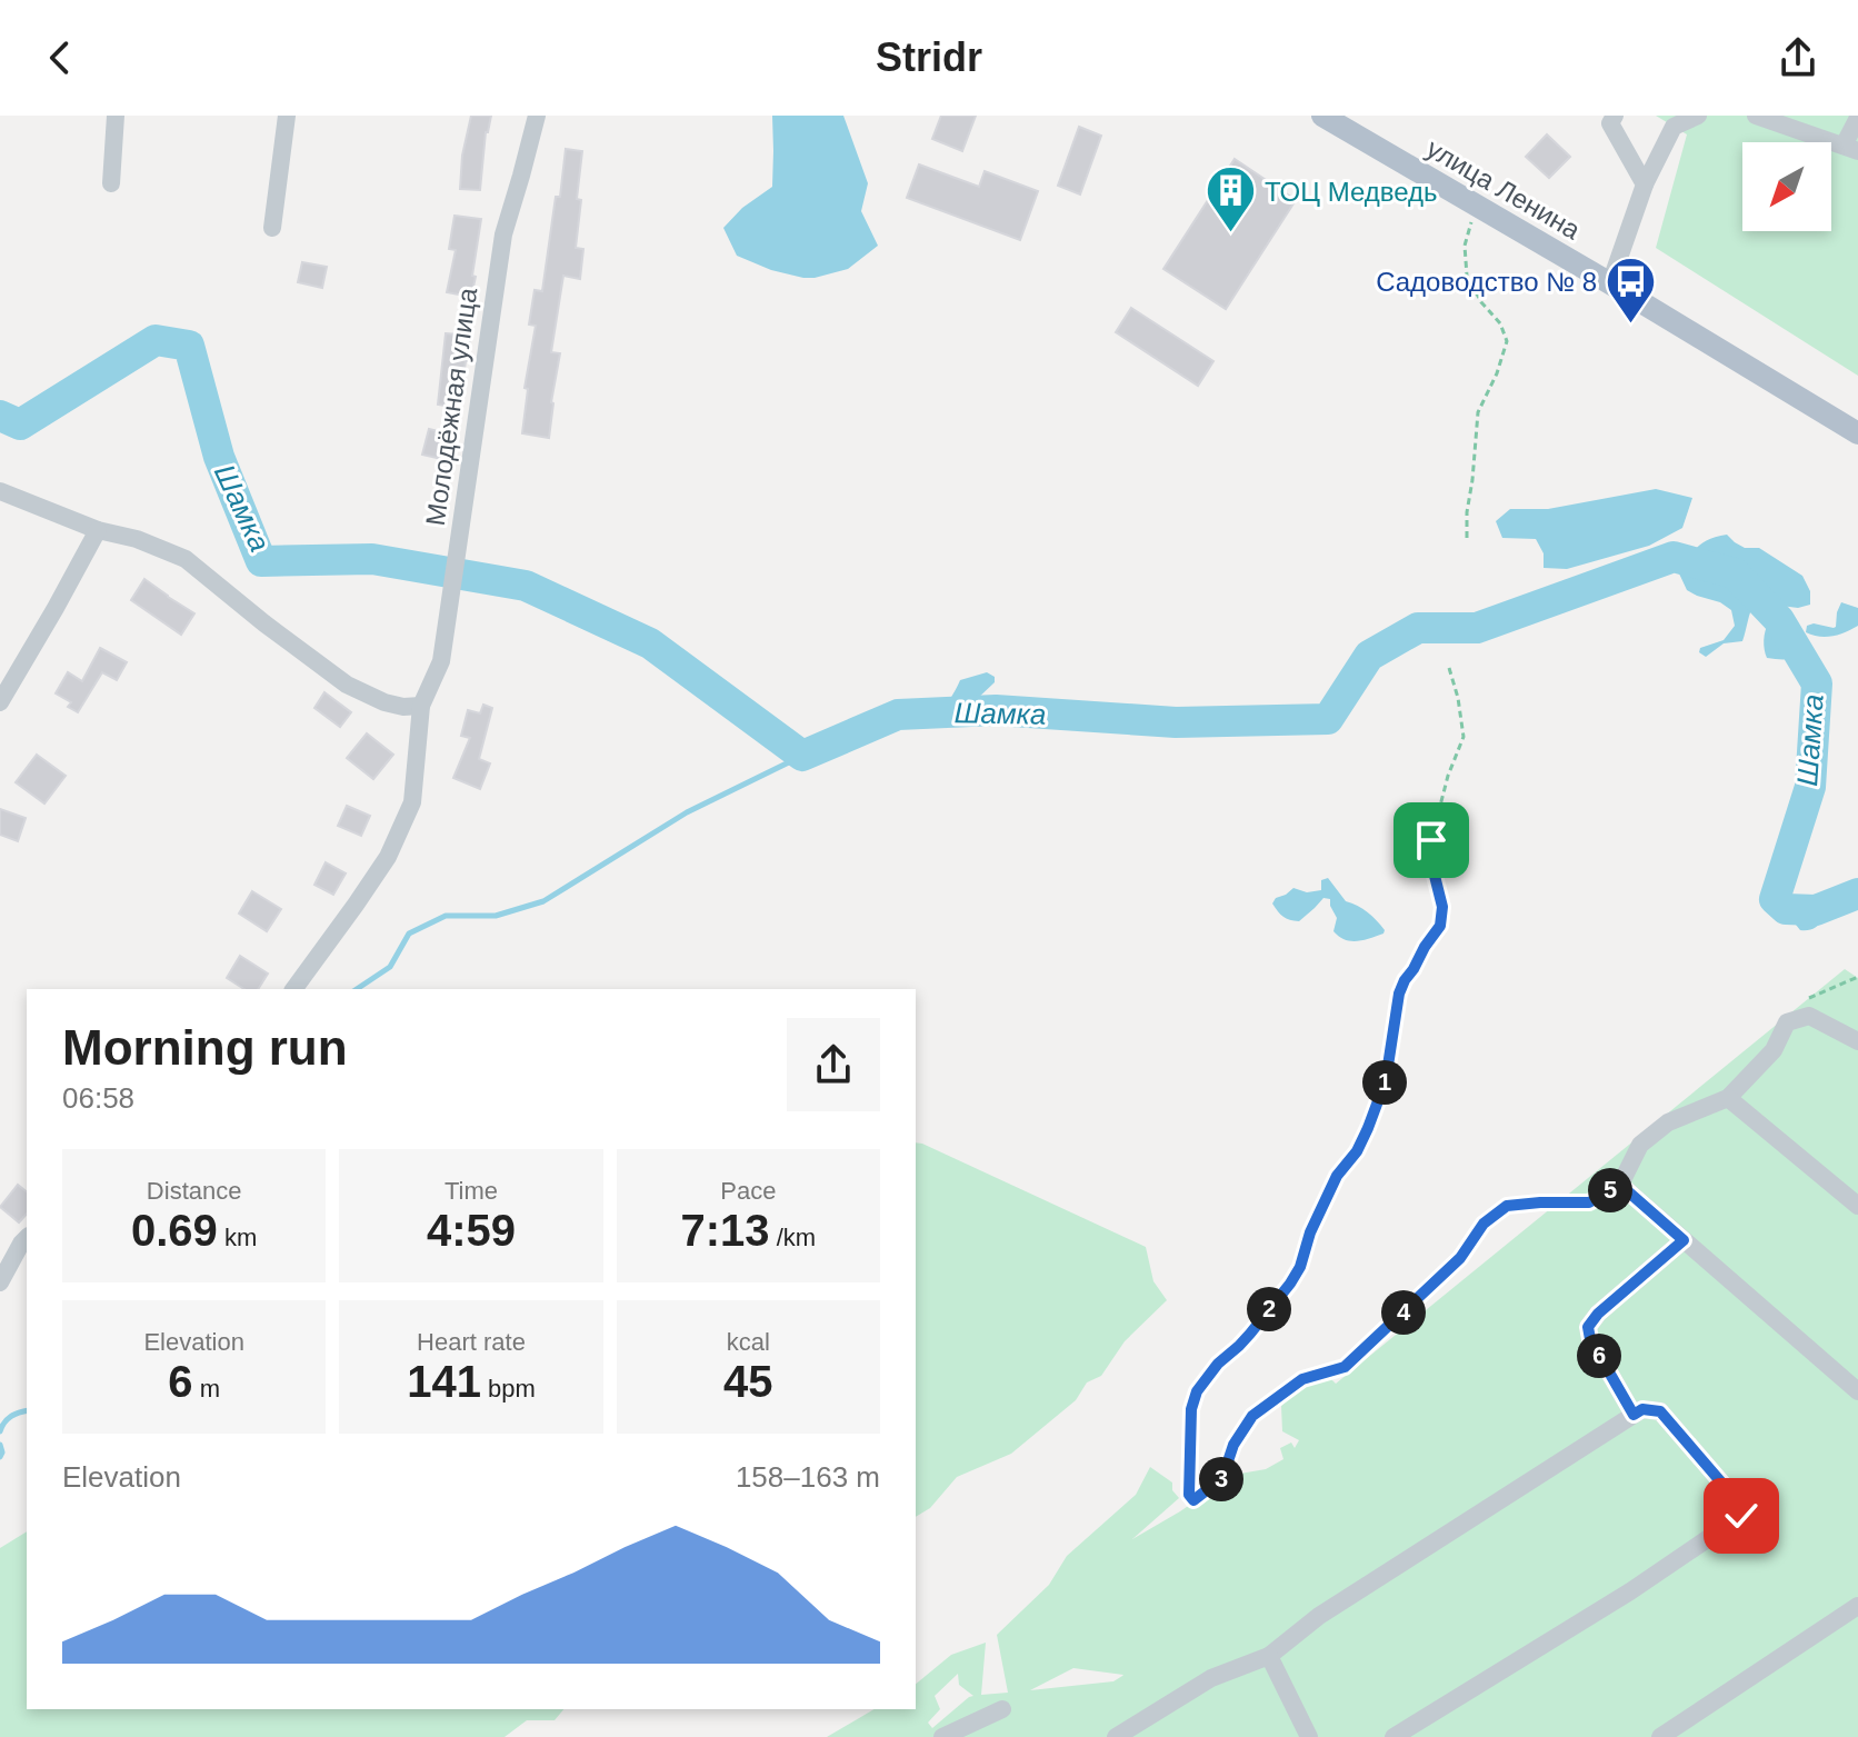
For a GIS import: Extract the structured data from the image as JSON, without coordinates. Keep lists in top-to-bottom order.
{
  "streets": {
    "main road": ["улица Ленина"],
    "street": ["Молодёжная улица"]
  },
  "water": ["Шамка"],
  "places": {
    "building": ["ТОЦ Медведь"],
    "bus stop": ["Садоводство № 8"]
  },
  "north": "bottom left",
  "page": {
    "header": "Stridr",
    "heading": ["Morning run", "06:58"],
    "pins": [
      "1",
      "5",
      "2",
      "4",
      "6",
      "3"
    ],
    "stats": [
      ["Distance", "0.69 km"],
      ["Time", "4:59"],
      ["Pace", "7:13 /km"],
      ["Elevation", "6 m"],
      ["Heart rate", "141 bpm"],
      ["kcal", "45"]
    ],
    "chart": ["Elevation", "158–163 m"]
  }
}
